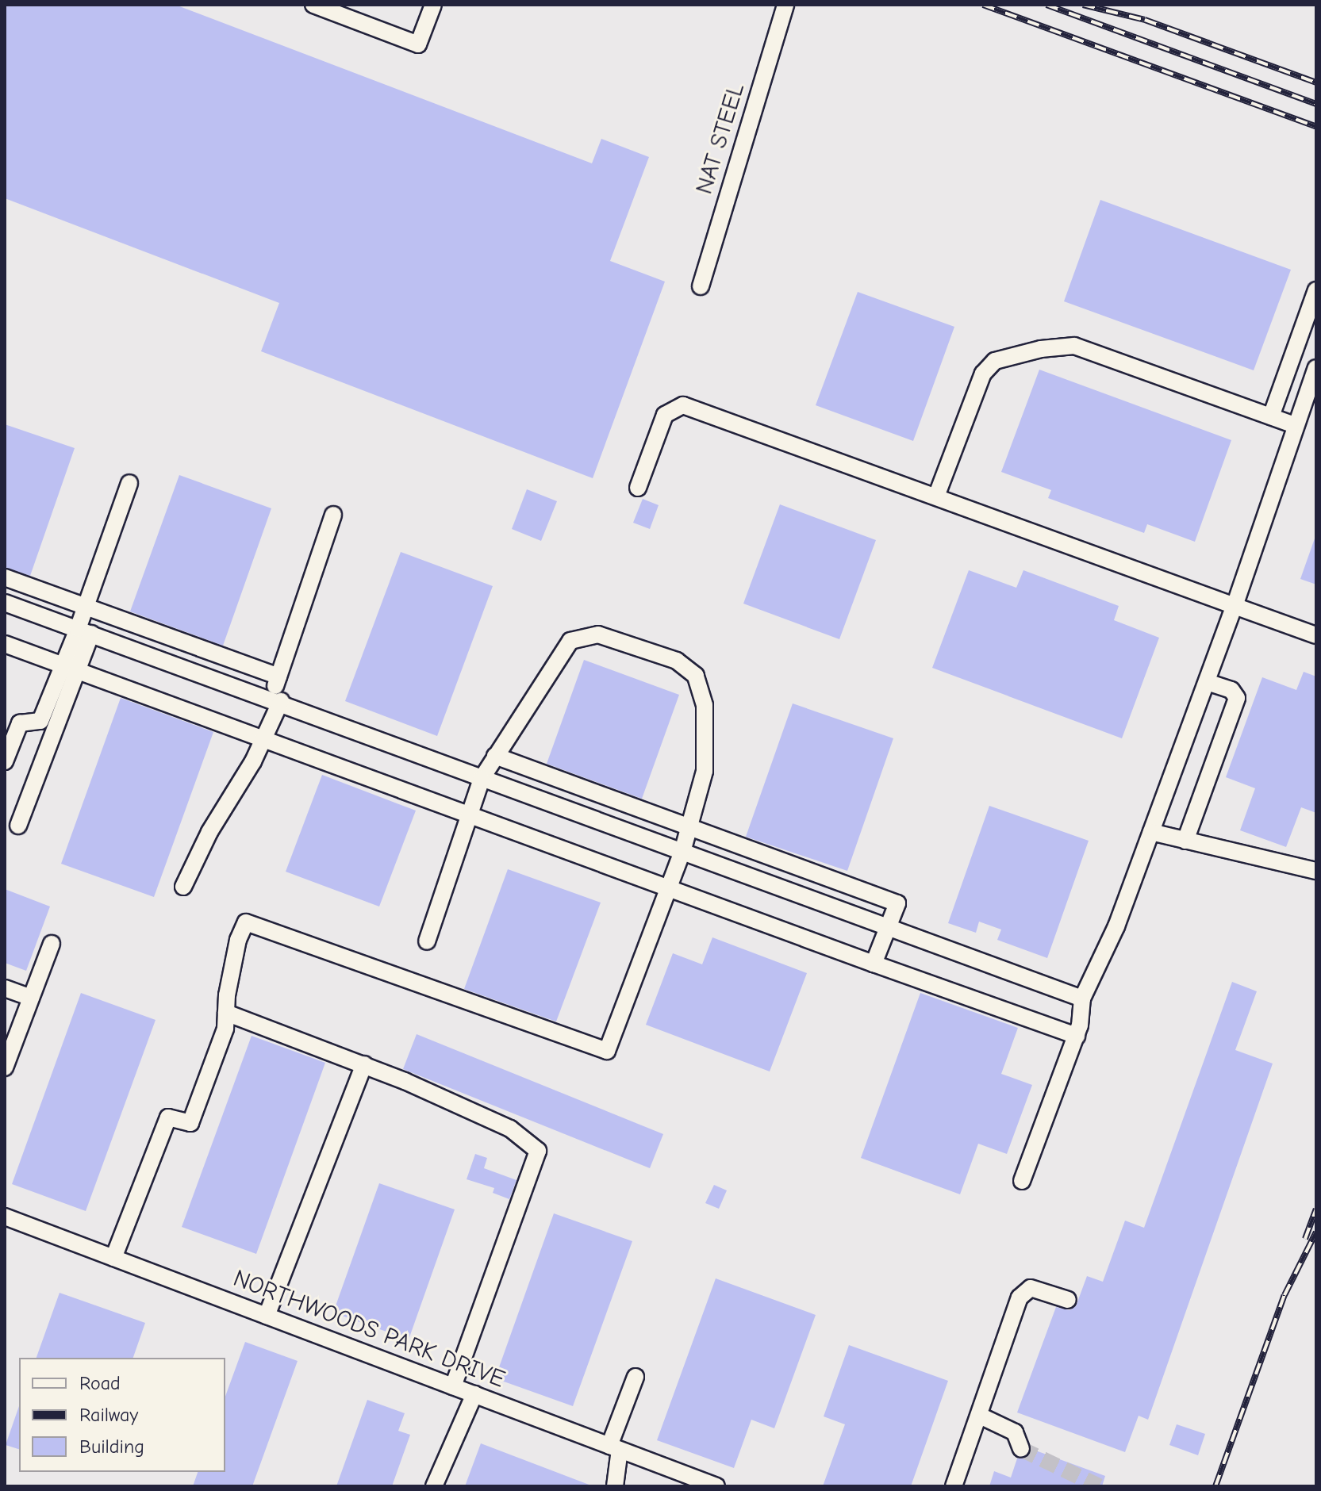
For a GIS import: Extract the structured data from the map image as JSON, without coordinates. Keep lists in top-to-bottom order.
{
  "streets": {
    "street": ["NAT STEEL", "NORTHWOODS PARK DRIVE"]
  },
  "legend": ["Road", "Railway", "Building"]
}
